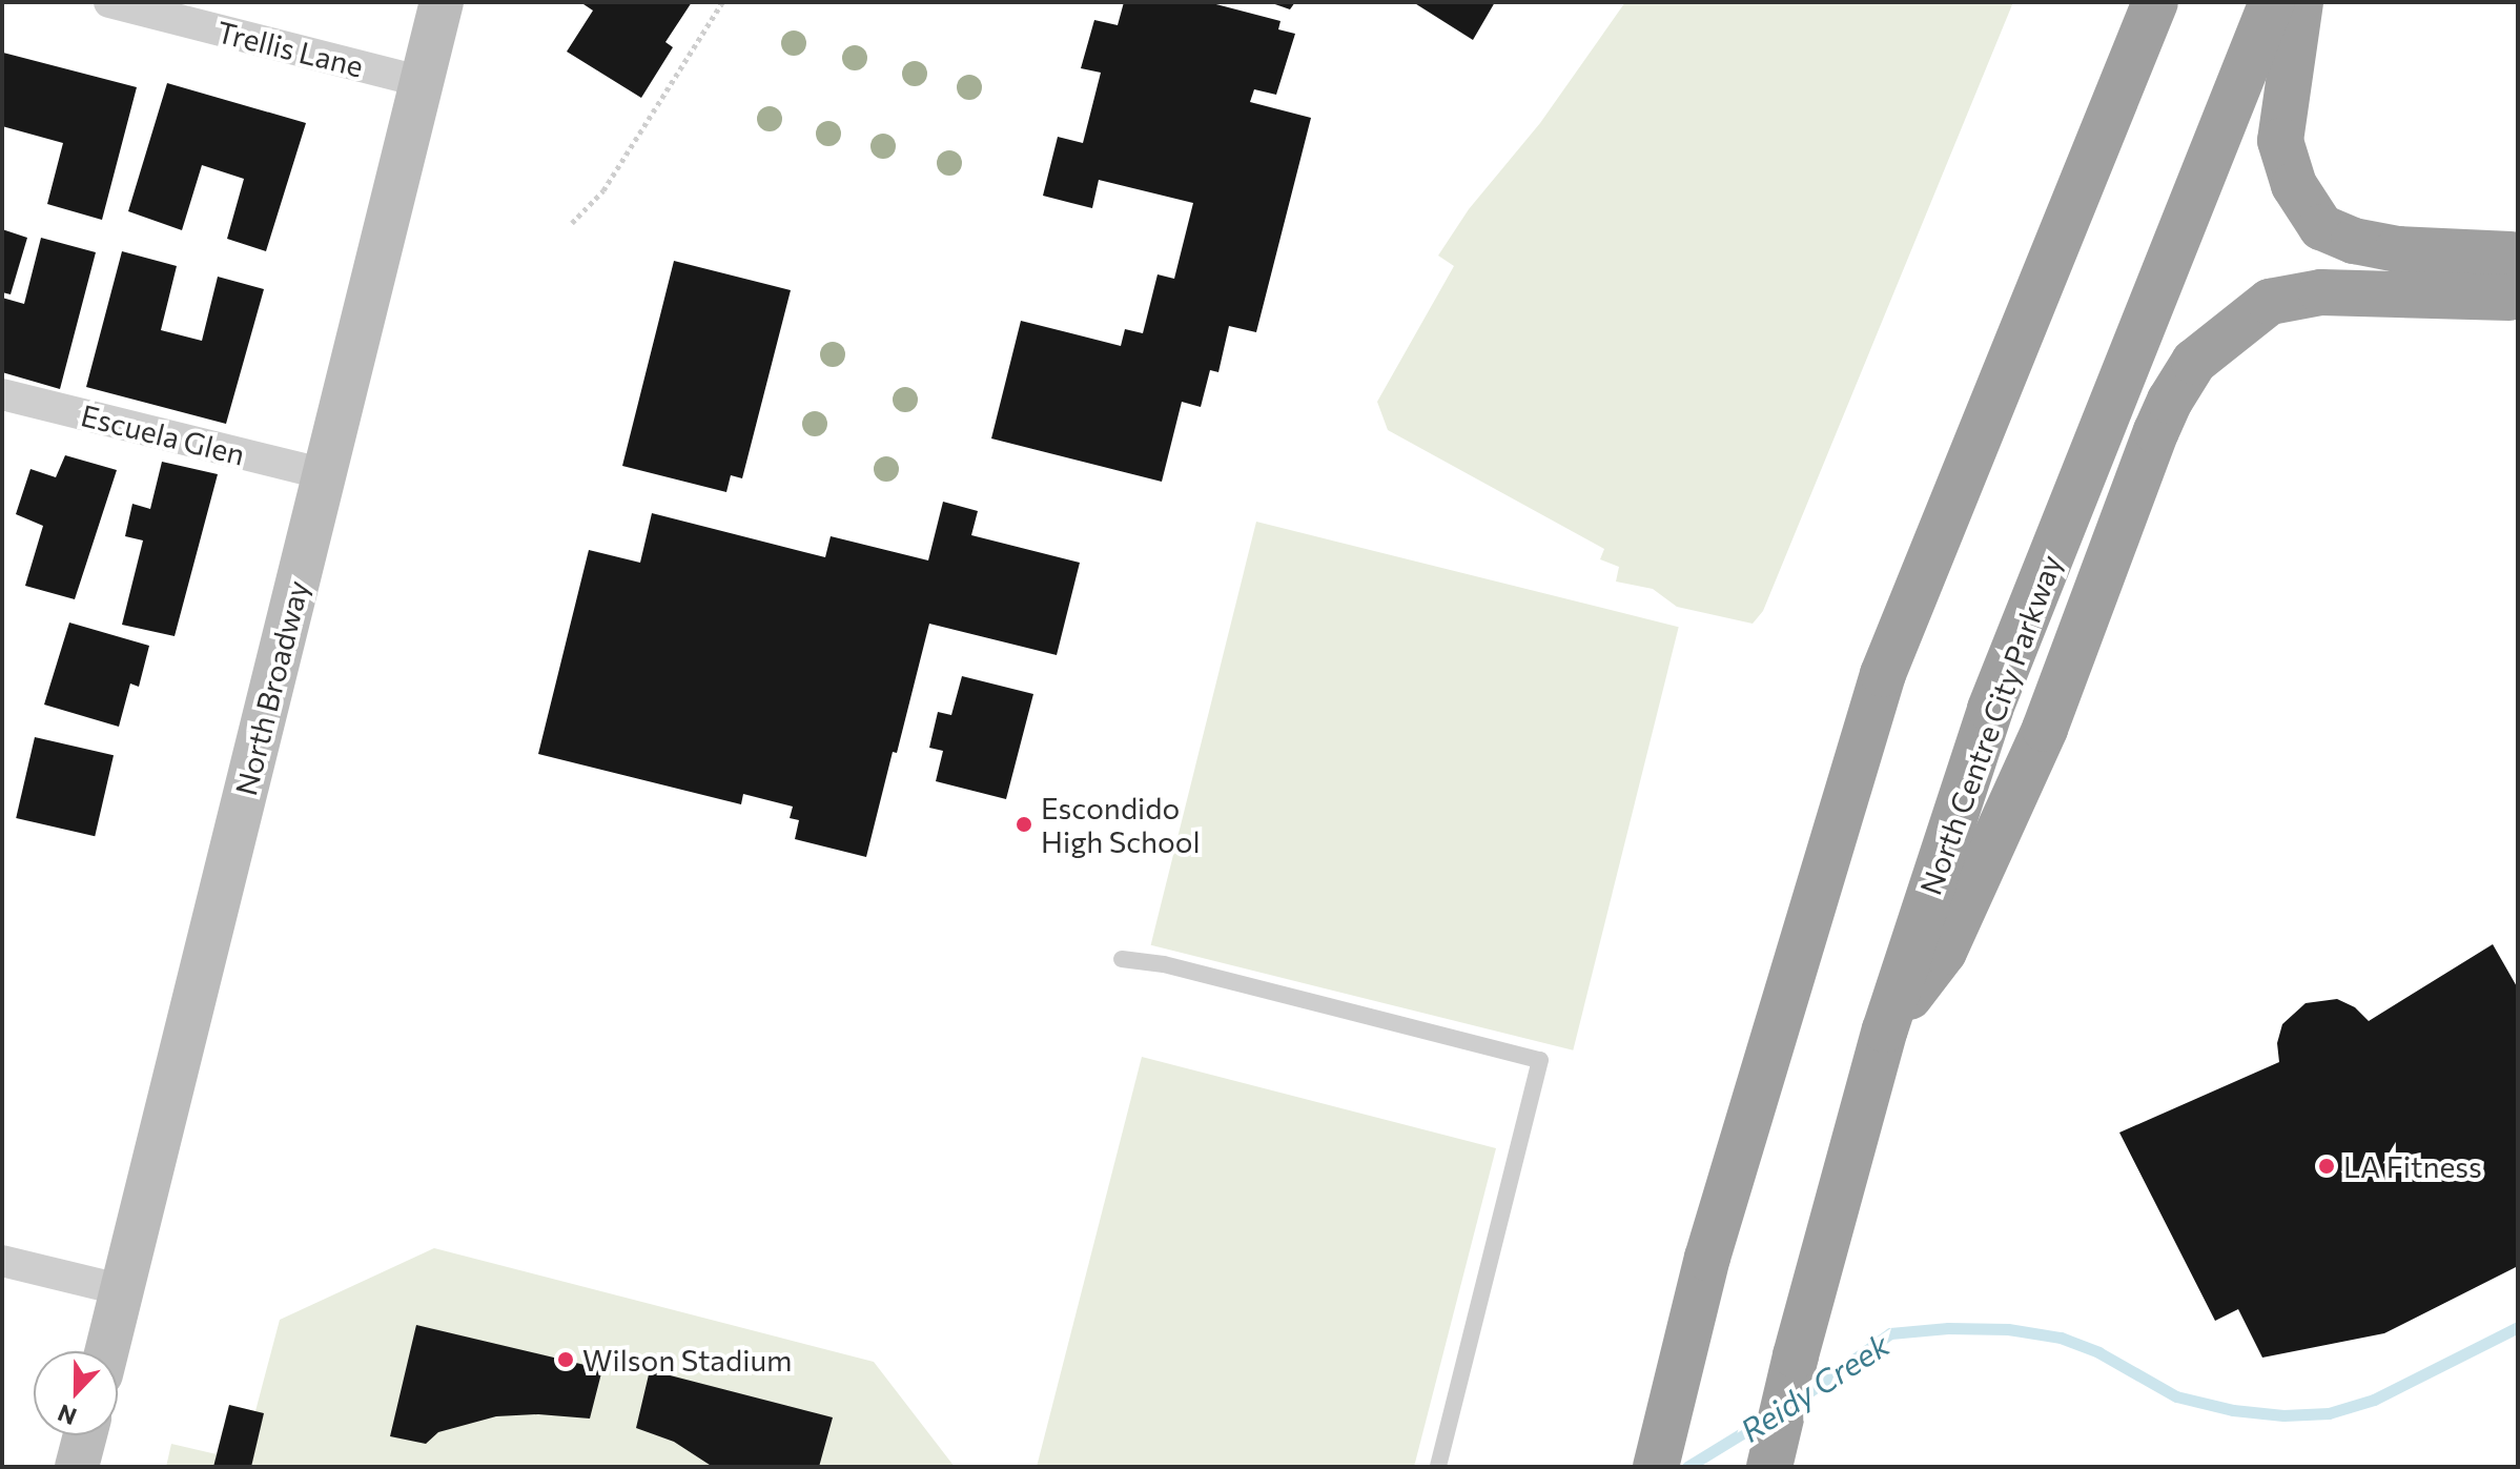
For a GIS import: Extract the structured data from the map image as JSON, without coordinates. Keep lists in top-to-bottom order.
{
  "streets": {
    "highway": ["North Centre City Parkway"],
    "main road": ["North Broadway"],
    "street": ["Trellis Lane", "Escuela Glen"]
  },
  "crossings": [
    ["Trellis Lane", "North Broadway"],
    ["Escuela Glen", "North Broadway"]
  ],
  "water": ["Reidy Creek"],
  "places": ["Escondido High School", "LA Fitness", "Wilson Stadium"],
  "north": "bottom"
}
